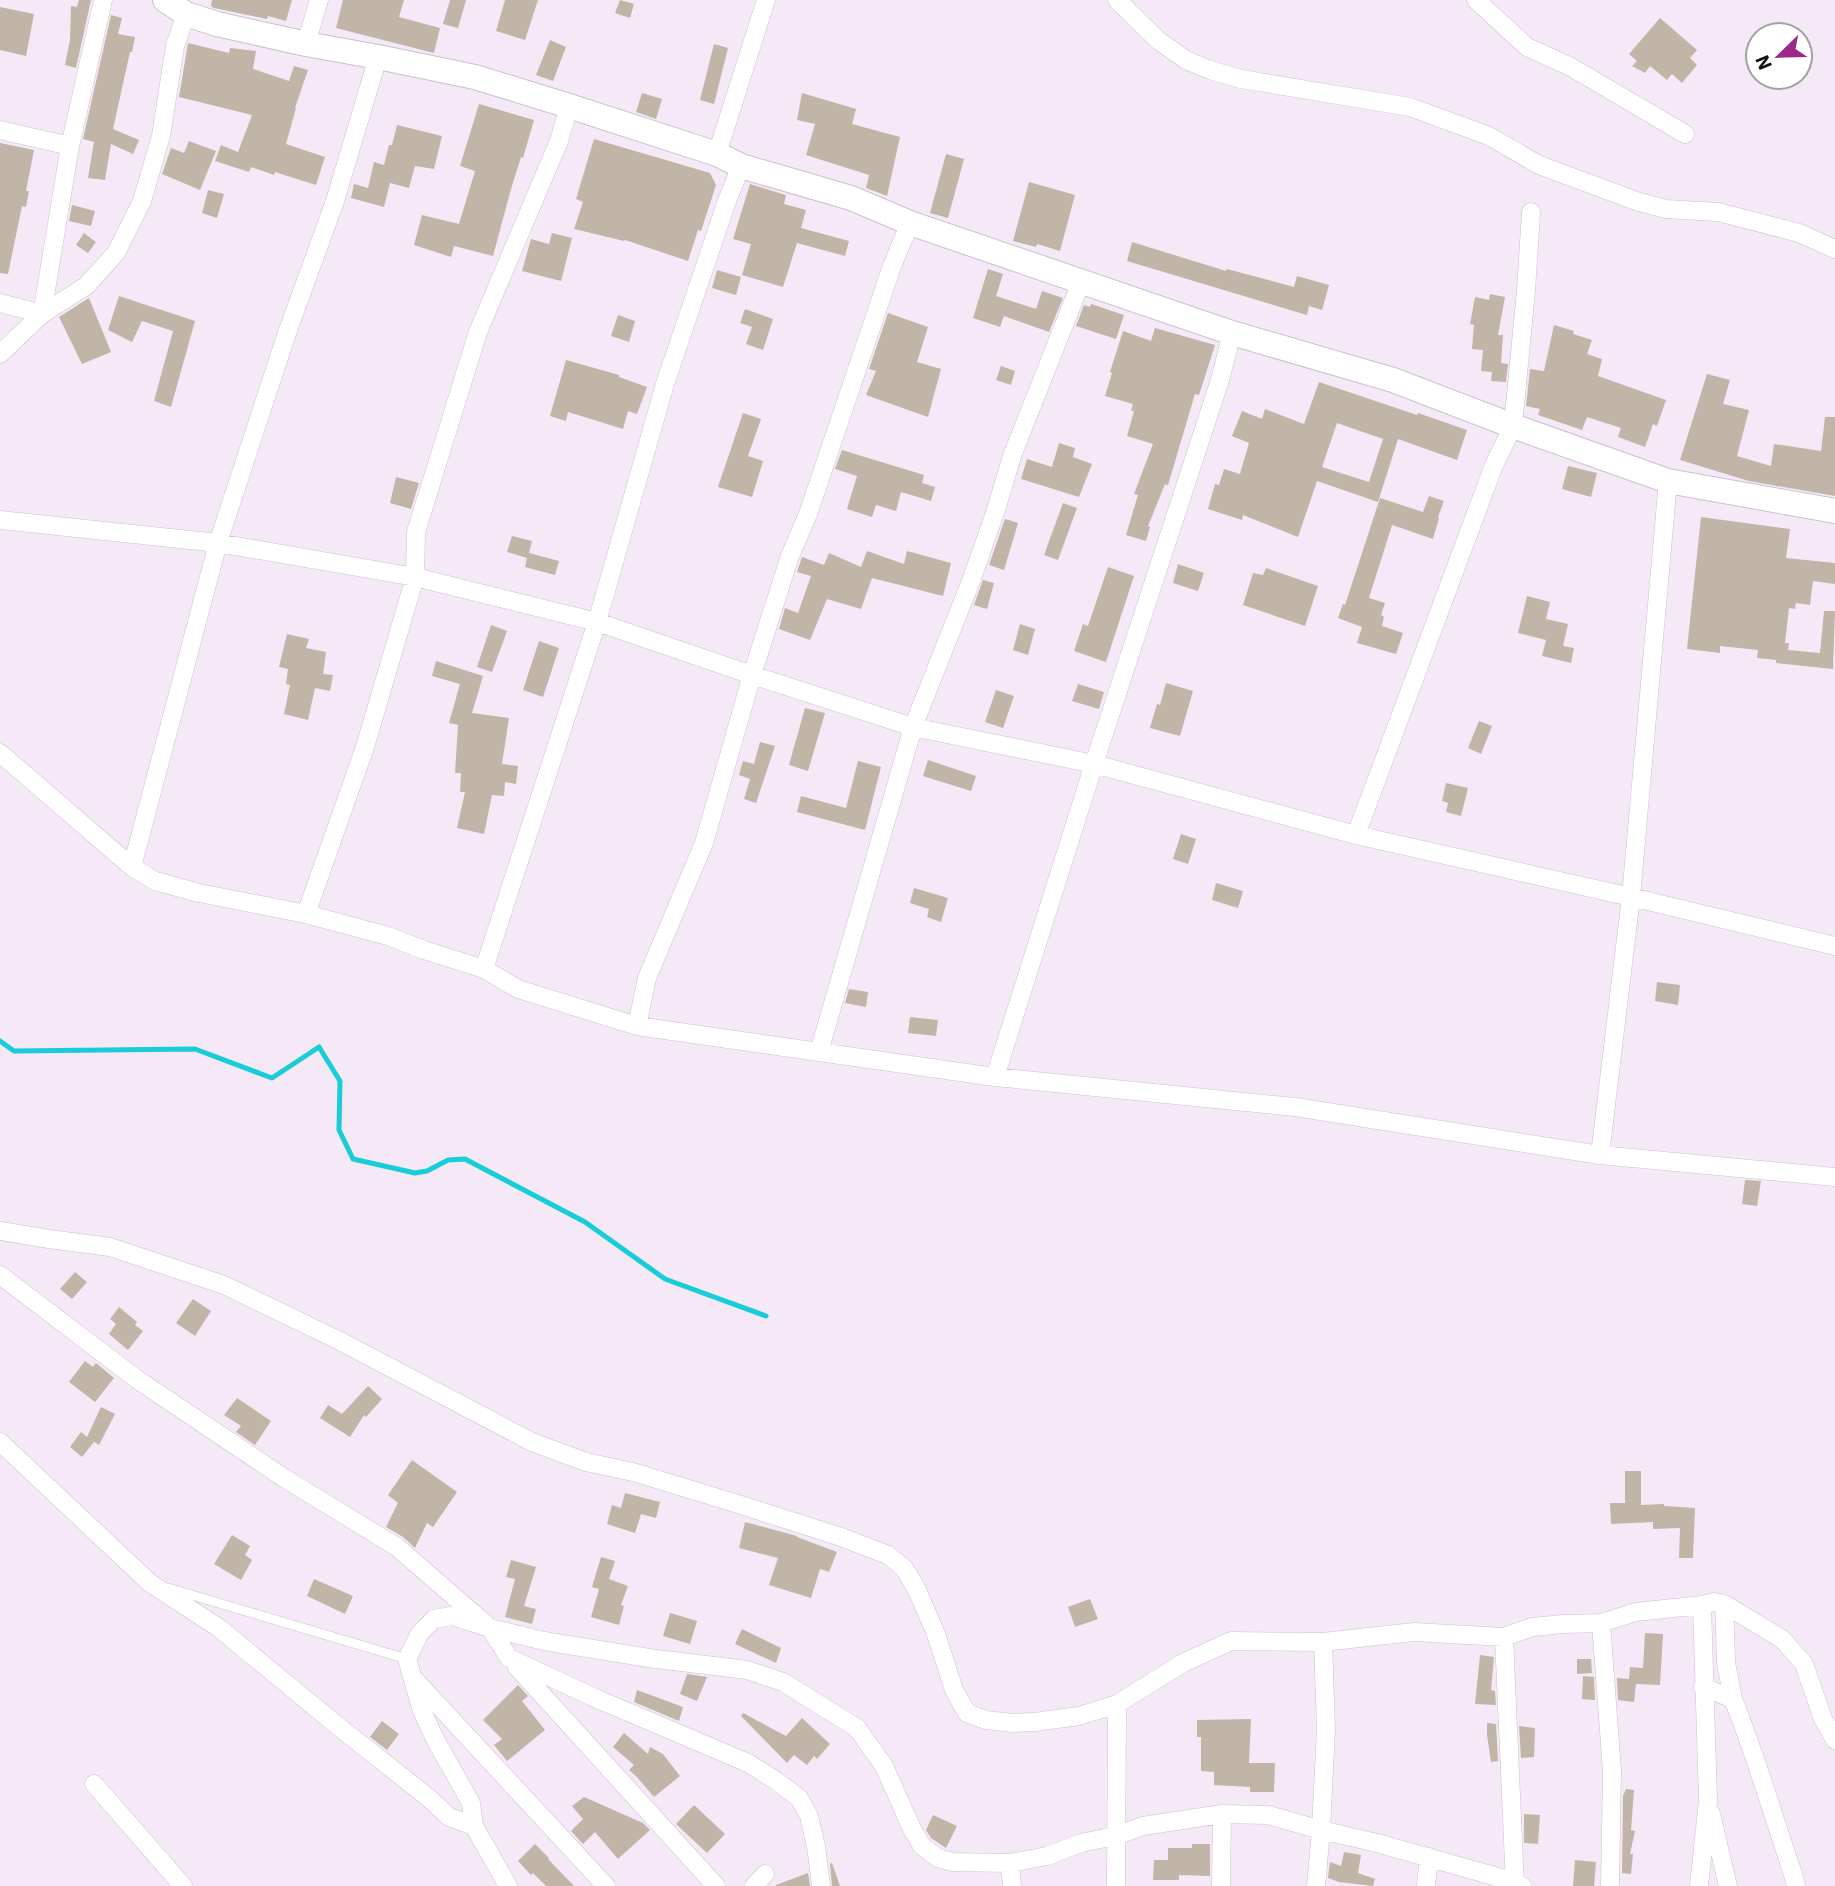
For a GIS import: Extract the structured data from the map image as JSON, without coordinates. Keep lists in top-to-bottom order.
{
  "north": "bottom left"
}
